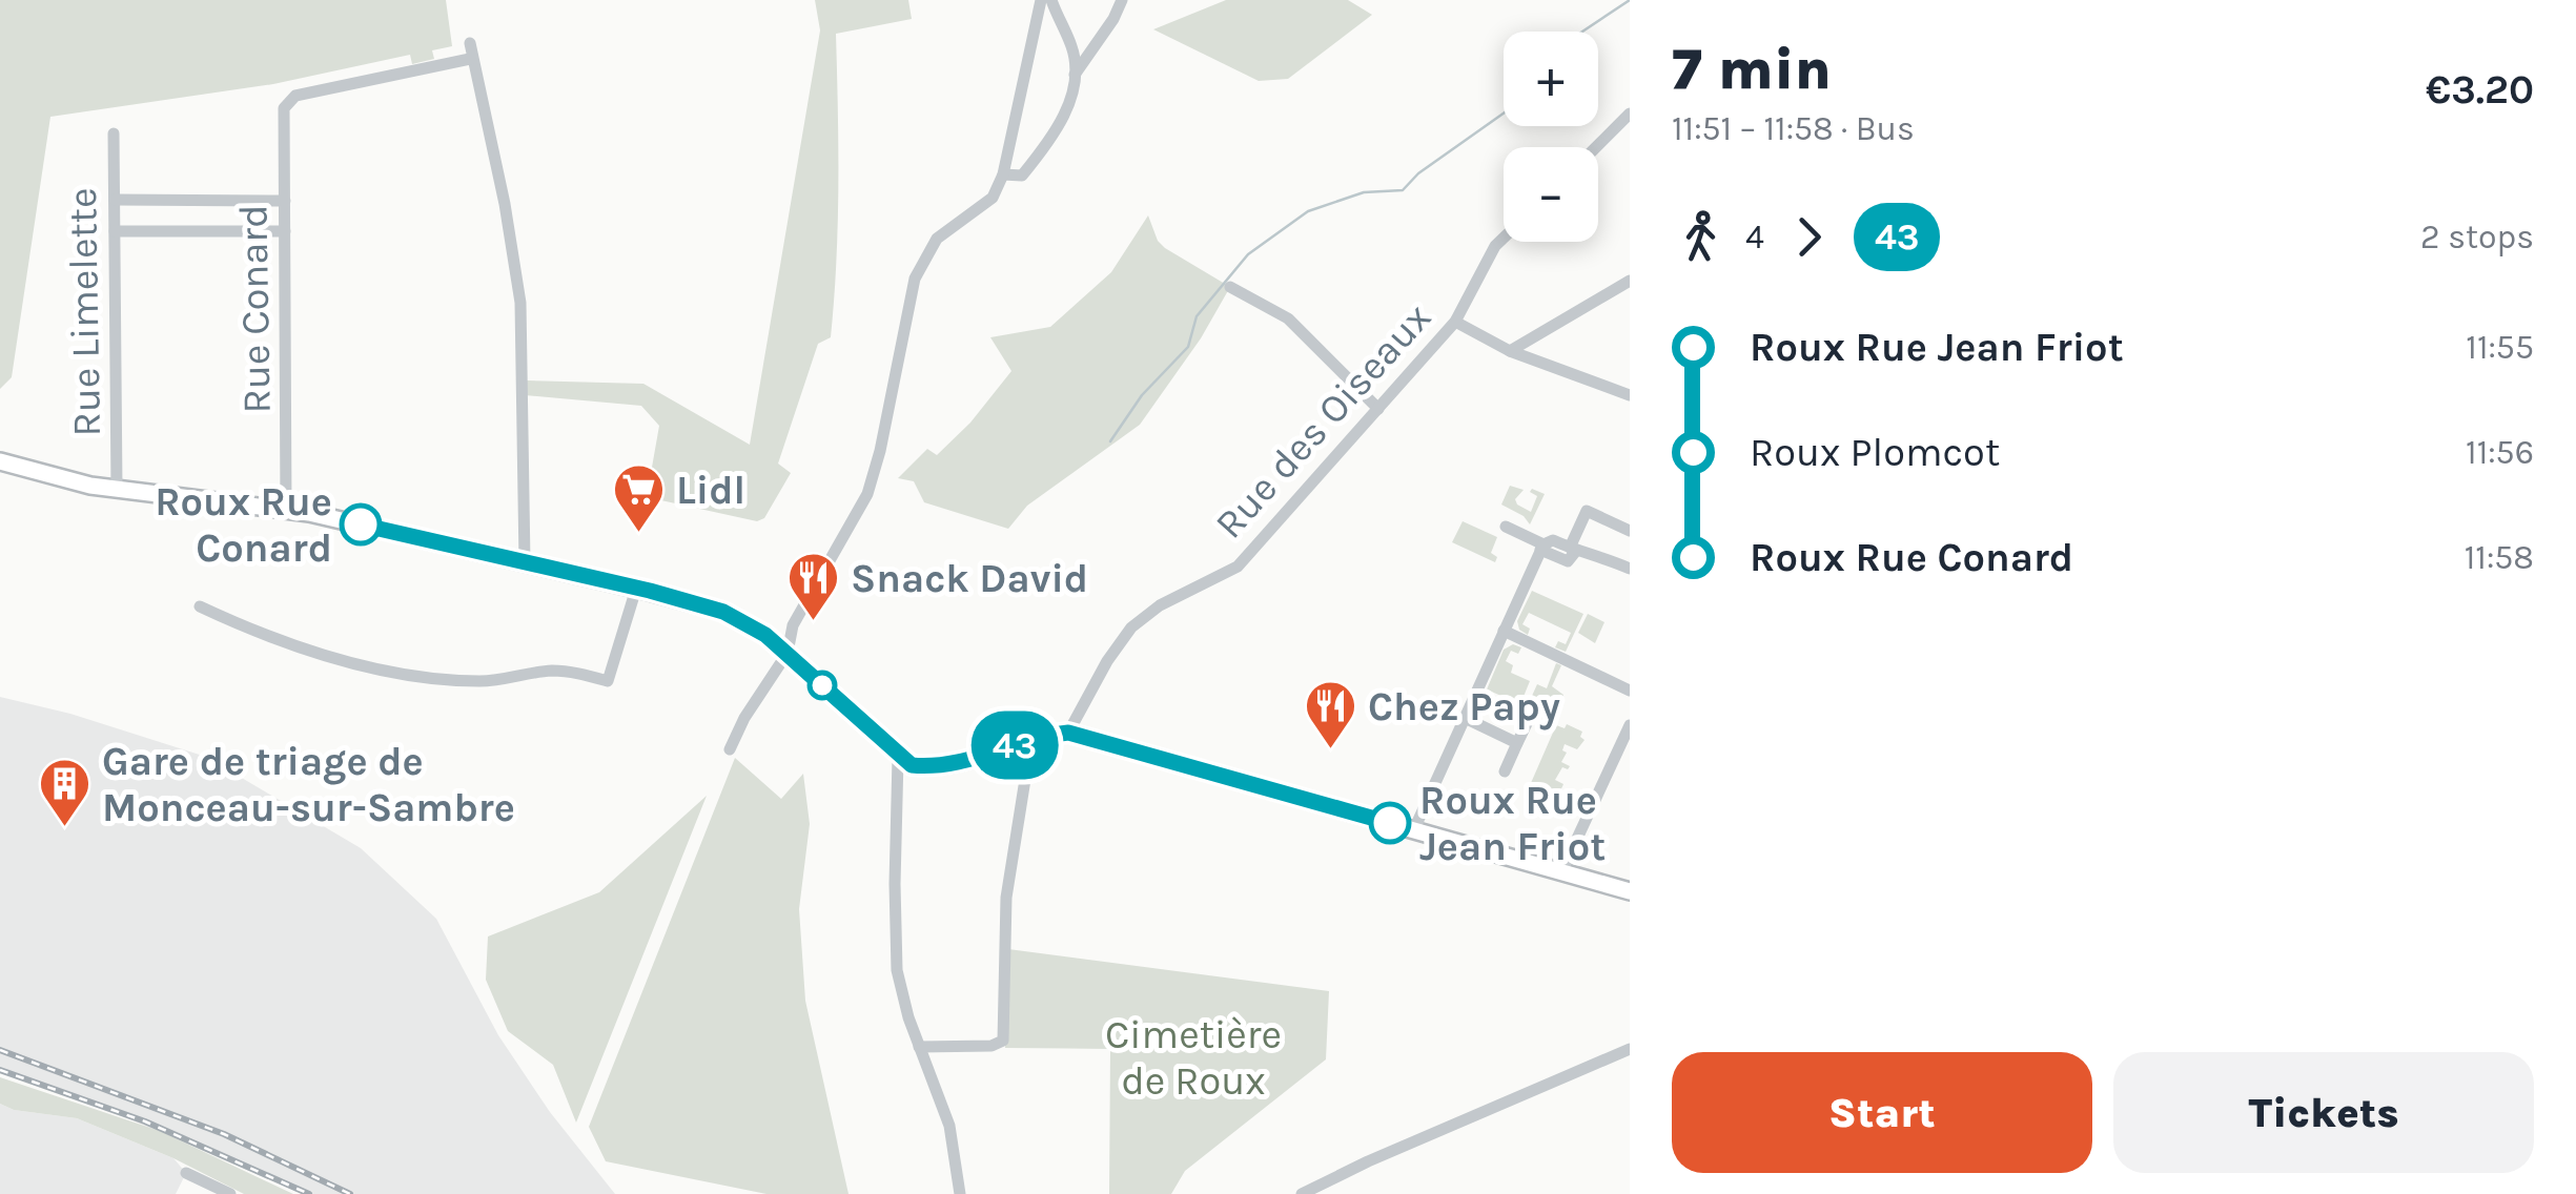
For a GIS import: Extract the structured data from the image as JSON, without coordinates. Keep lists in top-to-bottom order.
{
  "streets": {
    "street": ["Rue Conard", "Rue Limelette", "Rue des Oiseaux"]
  },
  "parks": ["Cimetière de Roux"],
  "places": {
    "other": ["Roux Rue Conard", "Roux Rue Jean Friot"],
    "supermarket": ["Lidl"],
    "restaurant": ["Snack David", "Chez Papy"],
    "building": ["Gare de triage de Monceau-sur-Sambre"]
  },
  "lines": ["bus line 43"],
  "page": {
    "on_map": "43",
    "heading": ["7 min", "11:51 – 11:58 · Bus", "€3.20"],
    "map_buttons": ["+", "−"],
    "legs": ["4", "43", "2 stops"],
    "list": [
      {
        "name": "Roux Rue Jean Friot",
        "value": "11:55"
      },
      {
        "name": "Roux Plomcot",
        "value": "11:56"
      },
      {
        "name": "Roux Rue Conard",
        "value": "11:58"
      }
    ],
    "buttons": ["Start", "Tickets"]
  }
}
